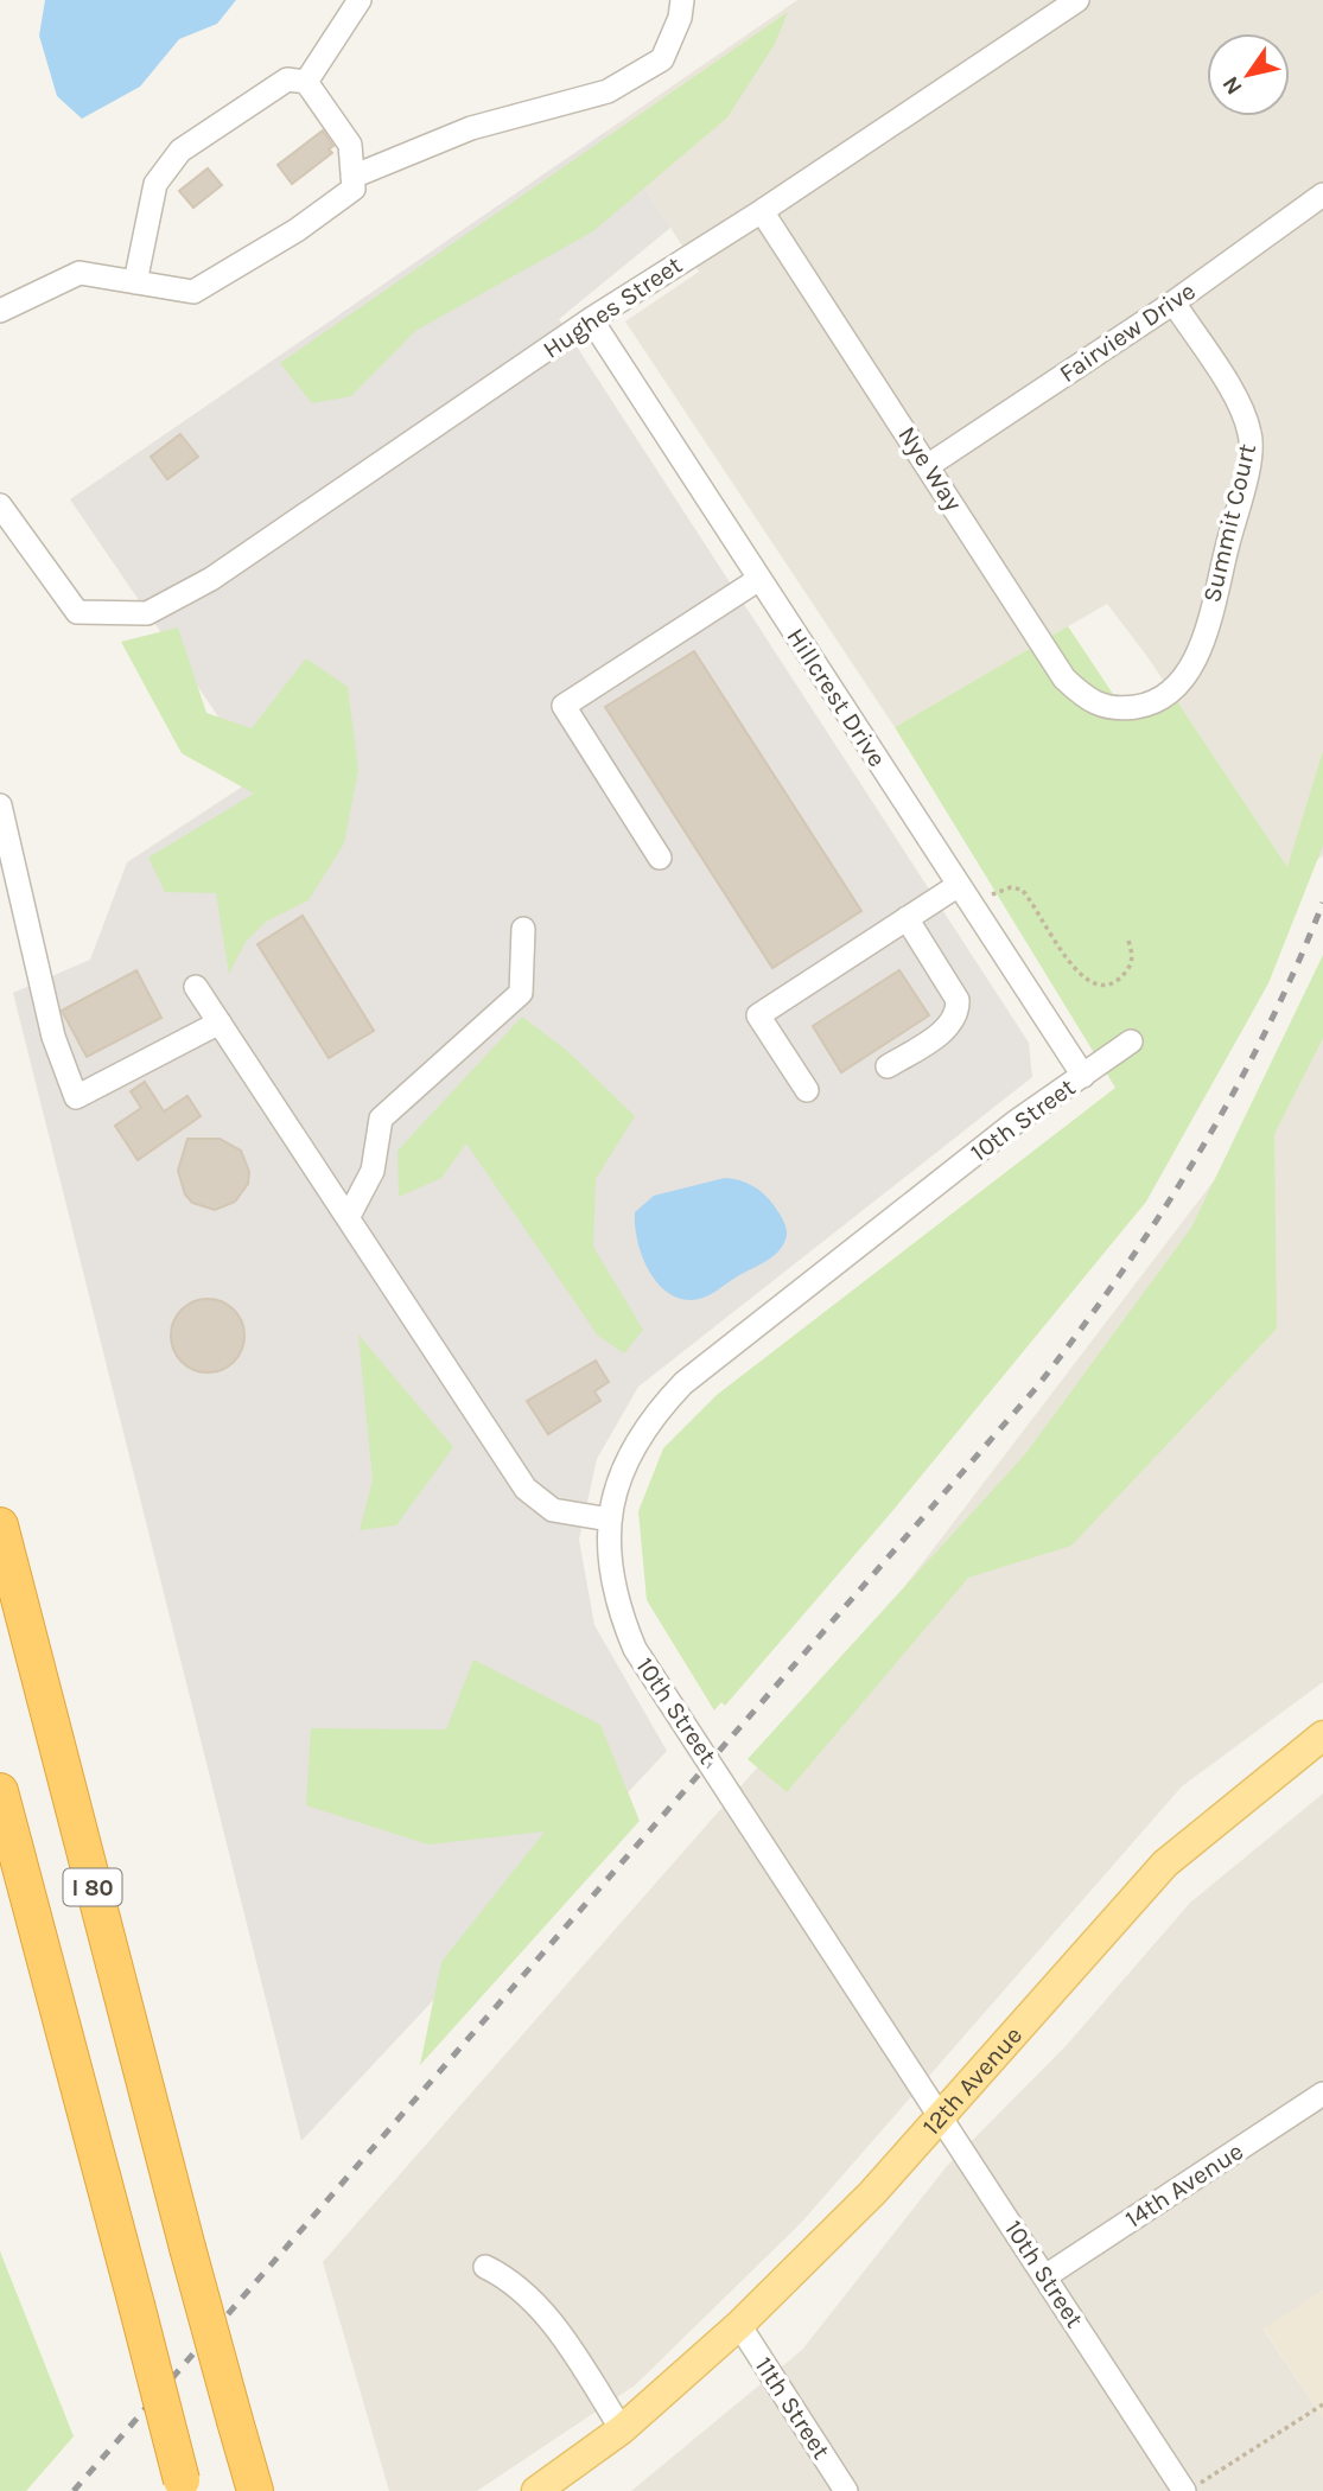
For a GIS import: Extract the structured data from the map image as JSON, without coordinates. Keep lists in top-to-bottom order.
{
  "streets": {
    "highway": ["I 80"],
    "main road": ["12th Avenue"],
    "street": [
      "Hughes Street",
      "Fairview Drive",
      "Nye Way",
      "Summit Court",
      "Hillcrest Drive",
      "10th Street",
      "14th Avenue",
      "11th Street"
    ]
  },
  "crossings": [
    ["Hughes Street", "Nye Way"],
    ["Hughes Street", "Hillcrest Drive"],
    ["Fairview Drive", "Nye Way"],
    ["Fairview Drive", "Summit Court"],
    ["Nye Way", "Summit Court"],
    ["Hillcrest Drive", "10th Street"],
    ["10th Street", "12th Avenue"],
    ["10th Street", "14th Avenue"],
    ["12th Avenue", "11th Street"]
  ],
  "north": "bottom left"
}
